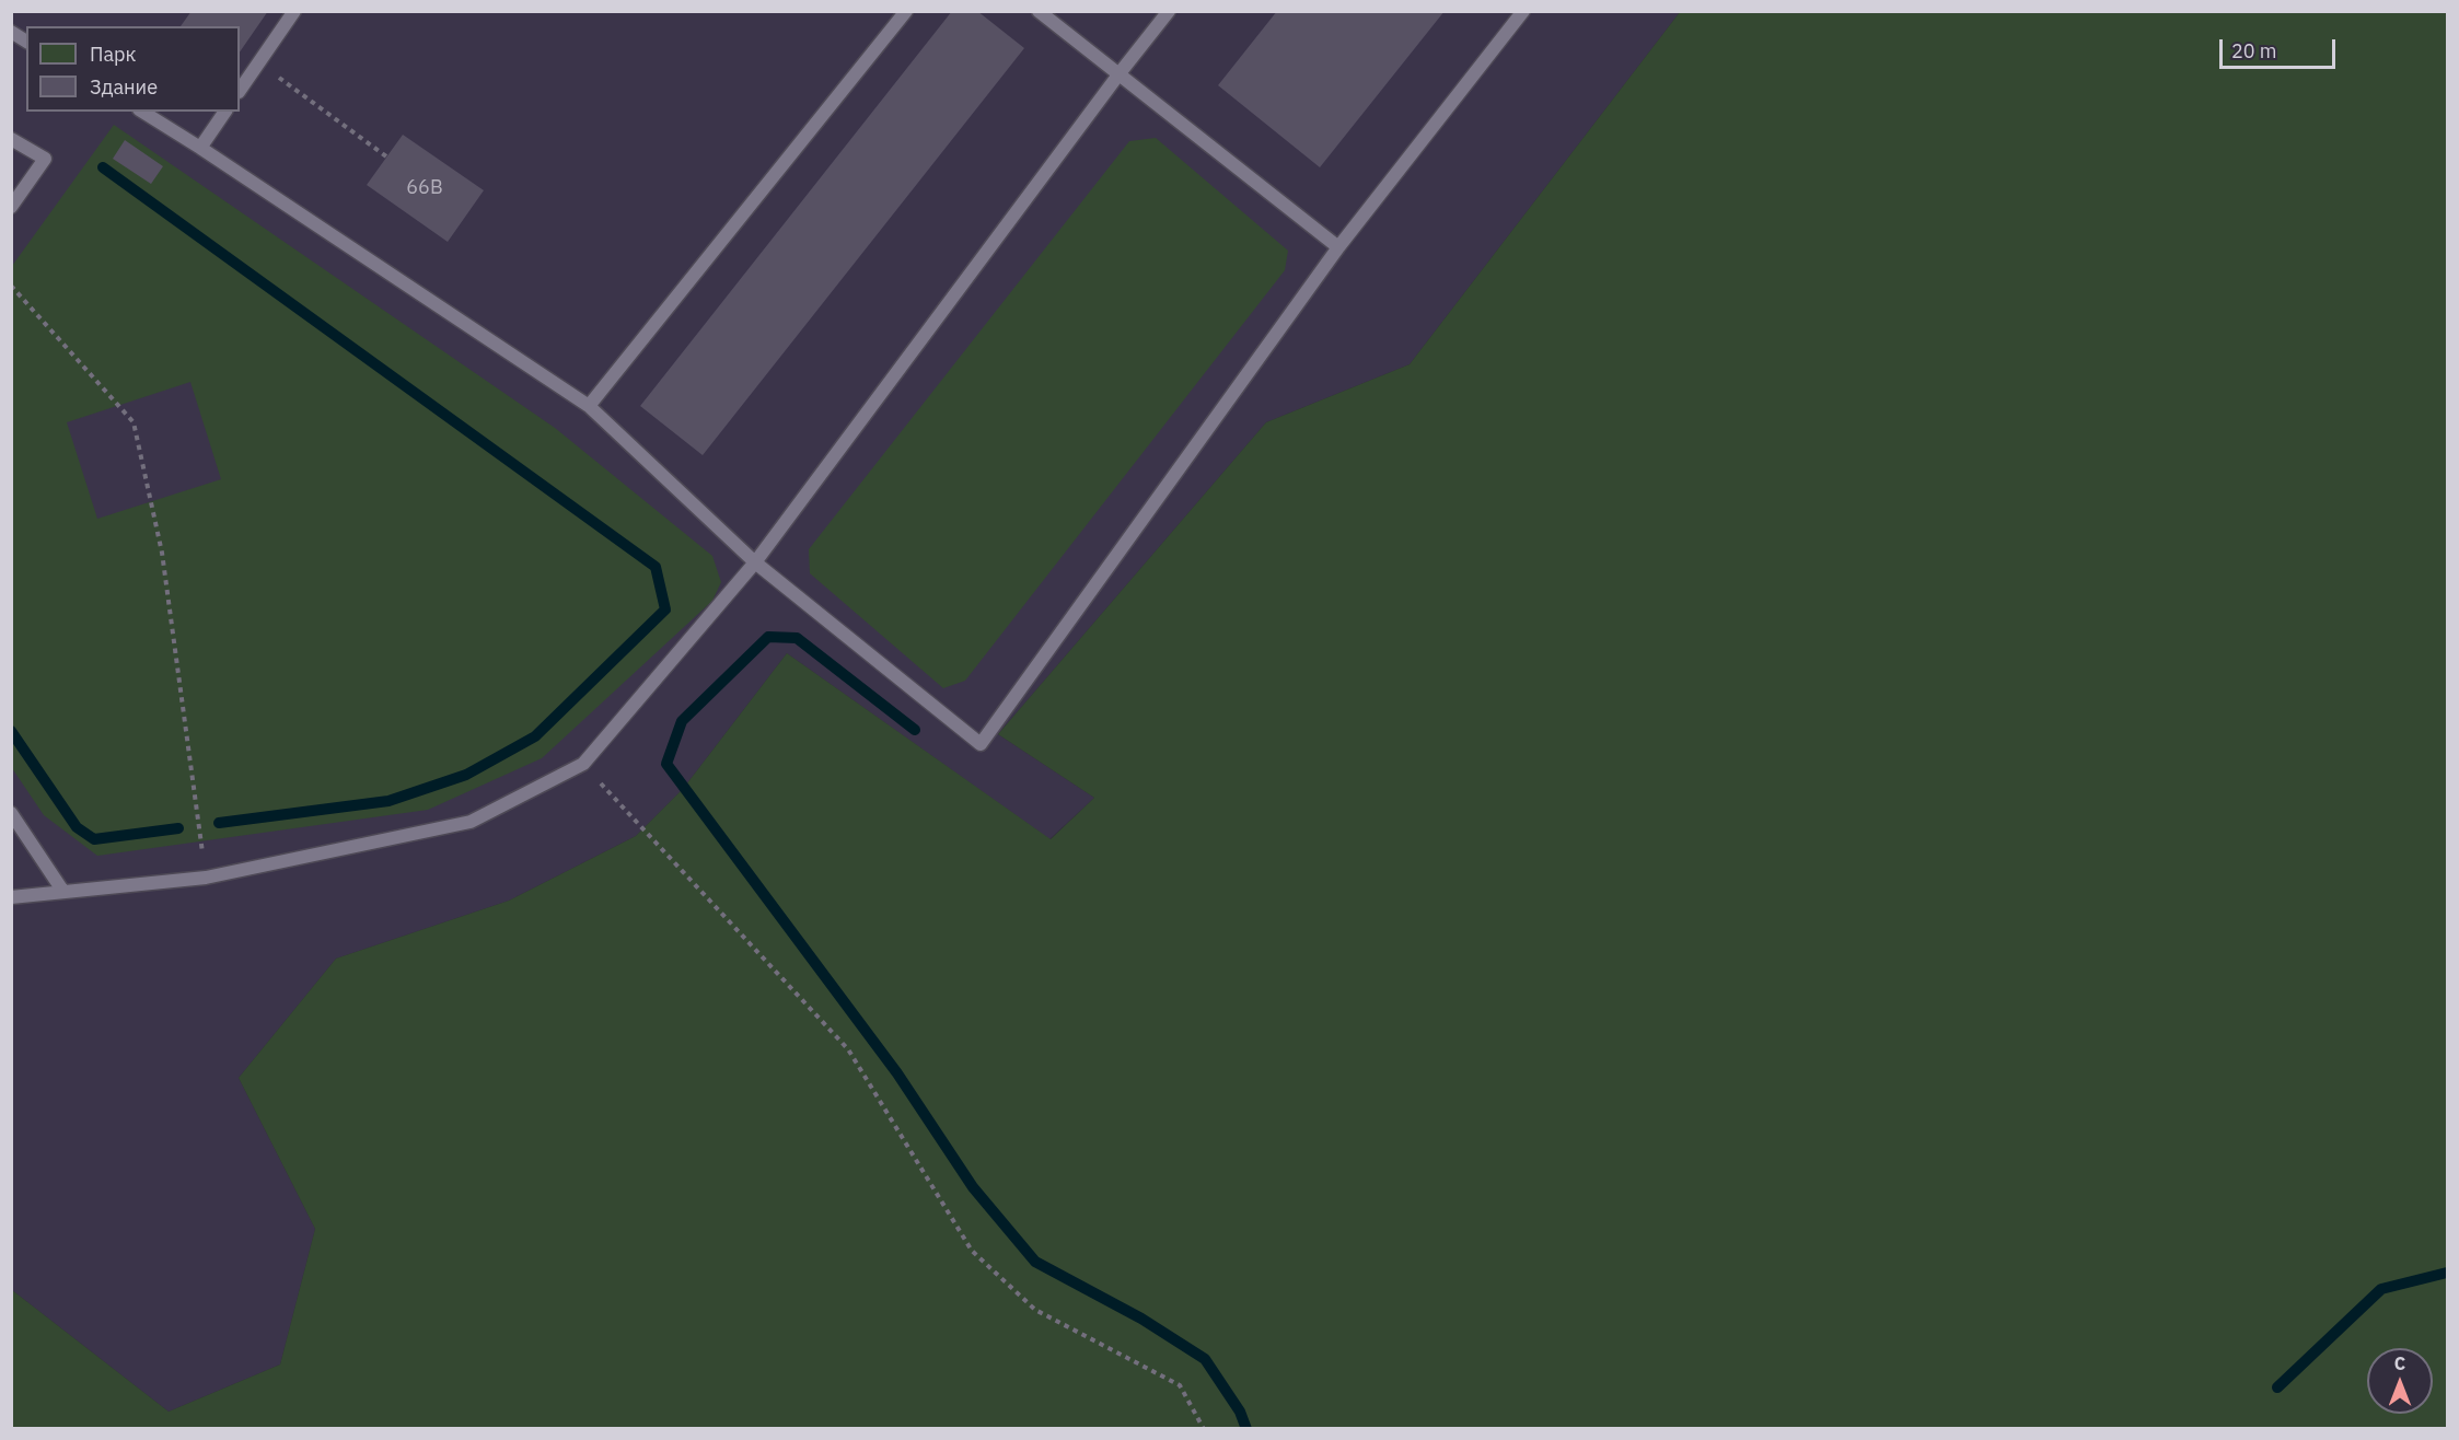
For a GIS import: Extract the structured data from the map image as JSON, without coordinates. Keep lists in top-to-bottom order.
{
  "house_numbers": ["66В"],
  "legend": ["Парк", "Здание"],
  "scale_bar": "20 m",
  "north": "top"
}
